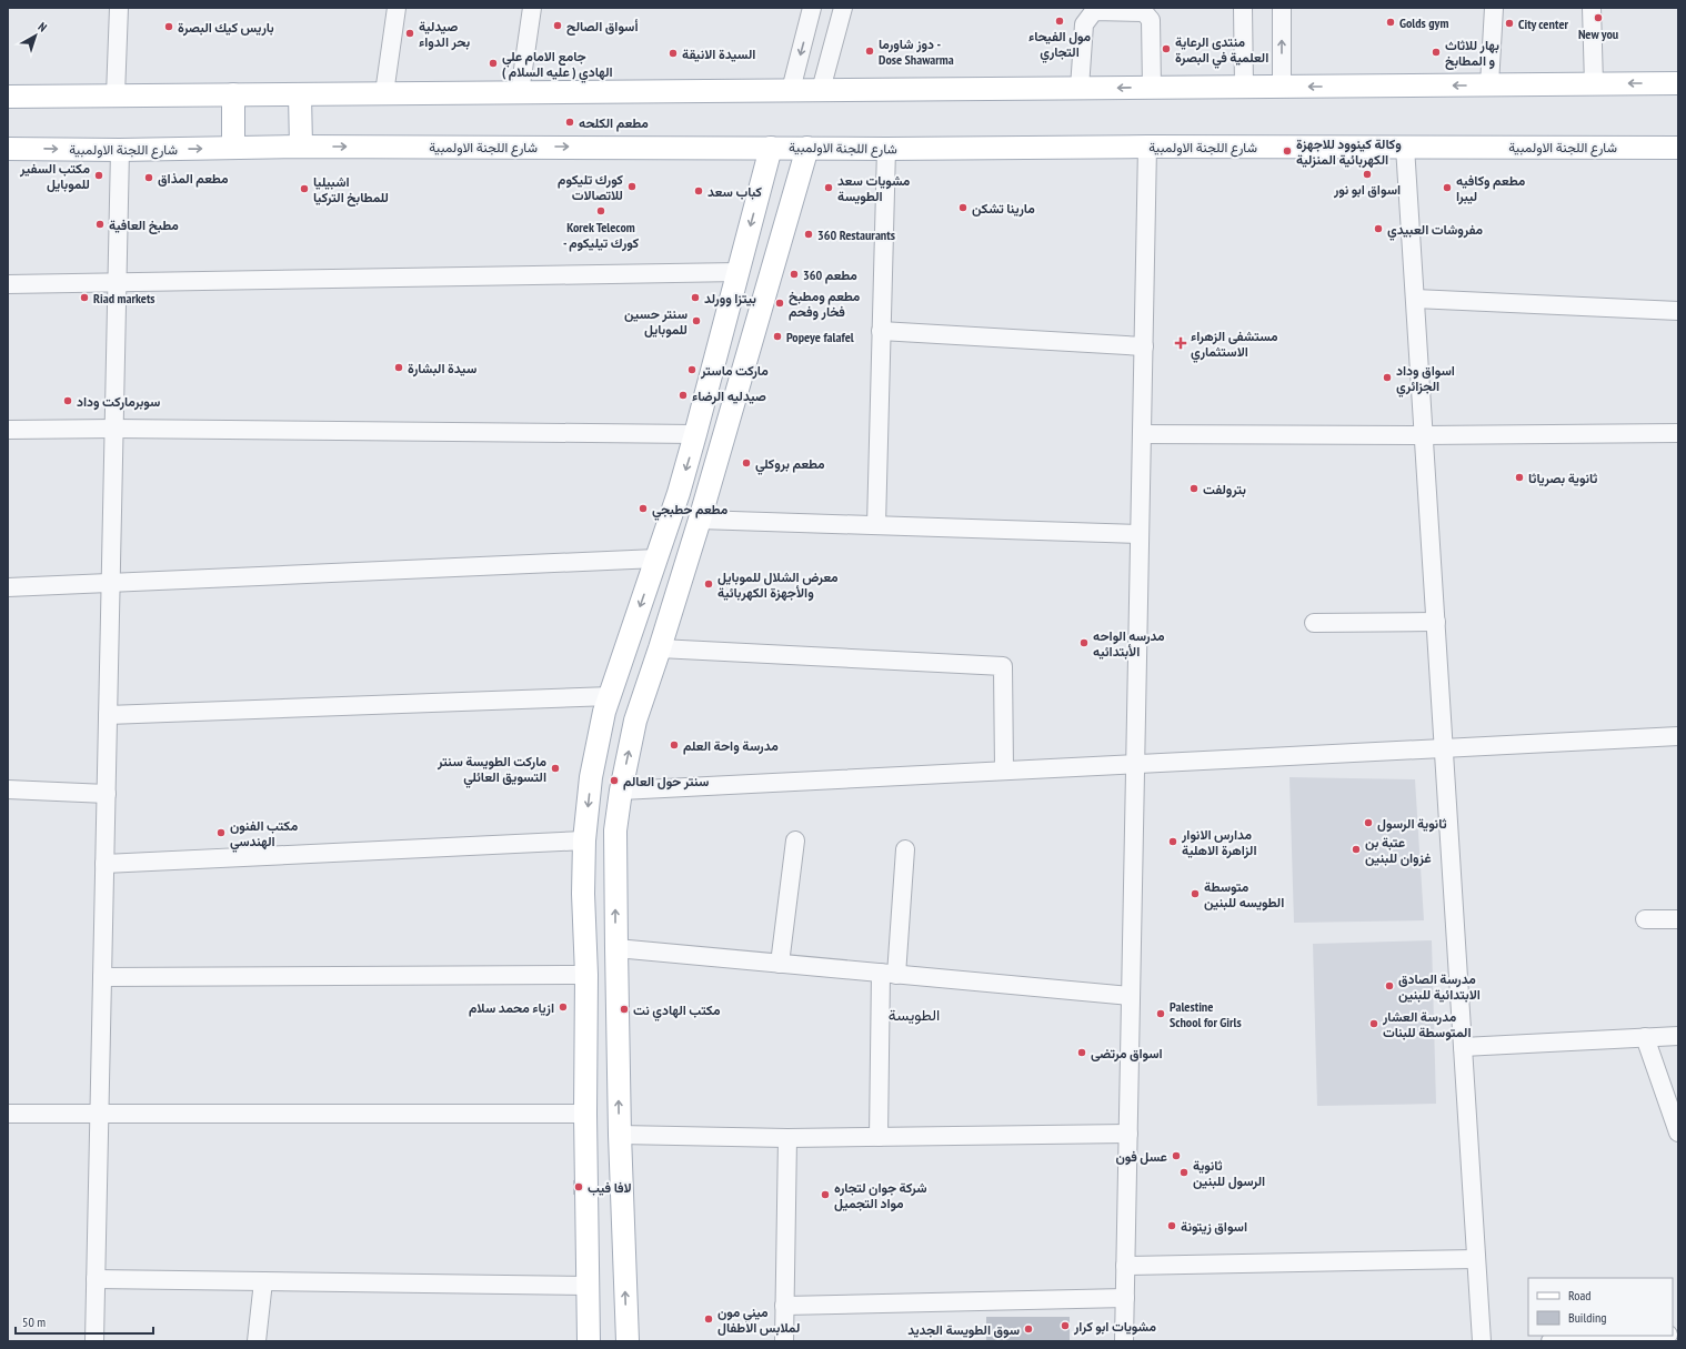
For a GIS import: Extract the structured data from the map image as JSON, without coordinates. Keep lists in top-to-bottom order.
{
  "streets": {
    "main road": ["شارع اللجنة الاولمبية"]
  },
  "districts": ["الطويسة"],
  "places": {
    "other": [
      "New you",
      "مول الفيحاء التجاري",
      "Golds gym",
      "City center",
      "أسواق الصالح",
      "باريس كيك البصرة",
      "صيدلية بحر الدواء",
      "منتدى الرعاية العلمية في البصرة",
      "دوز شاورما - Dose Shawarma",
      "بهار للاثاث و المطابخ",
      "السيدة الانيقة",
      "جامع الامام علي الهادي ( عليه السلام )",
      "مطعم الكلحه",
      "وكالة كينوود للاجهزة الكهربائية المنزلية",
      "اسواق ابو نور",
      "مكتب السفير للموبايل",
      "مطعم المذاق",
      "كورك تليكوم للاتصالات",
      "مشويات سعد الطويسة",
      "مطعم وكافيه ليبرا",
      "اشبيليا للمطابخ التركيا",
      "كباب سعد",
      "مارينا تشكن",
      "Korek Telecom - كورك تيليكوم",
      "مطبخ العافية",
      "مفروشات العبيدي",
      "360 Restaurants",
      "مطعم 360",
      "Riad markets",
      "بيتزا وورلد",
      "مطعم ومطبخ فخار وفحم",
      "سنتر حسين للموبايل",
      "Popeye falafel",
      "سيدة البشارة",
      "ماركت ماستر",
      "اسواق وداد الجزائري",
      "صيدليه الرضاء",
      "سوبرماركت وداد",
      "مطعم بروكلي",
      "ثانوية بصرياثا",
      "بترولفت",
      "مطعم حطبجي",
      "معرض الشلال للموبايل والأجهزة الكهربائية",
      "مدرسه الواحه الأبتدائيه",
      "مدرسة واحة العلم",
      "ماركت الطويسة سنتر التسويق العائلي",
      "سنتر حول العالم",
      "ثانوية الرسول",
      "مكتب الفنون الهندسي",
      "مدارس الانوار الزاهرة الاهلية",
      "عتبة بن غزوان للبنين",
      "متوسطة الطويسه للبنين",
      "مدرسة الصادق الابتدائية للبنين",
      "ازياء محمد سلام",
      "مكتب الهادي نت",
      "Palestine School for Girls",
      "مدرسة العشار المتوسطة للبنات",
      "اسواق مرتضى",
      "عسل فون",
      "ثانوية الرسول للبنين",
      "لافا فيب",
      "شركة جوان لتجاره مواد التجميل",
      "اسواق زيتونة",
      "ميني مون لملابس الاطفال",
      "مشويات ابو كرار",
      "سوق الطويسة الجديد"
    ],
    "health": ["مستشفى الزهراء الاستثماري"]
  },
  "legend": ["Road", "Building"],
  "scale_bar": "50 m",
  "north": "top right"
}
